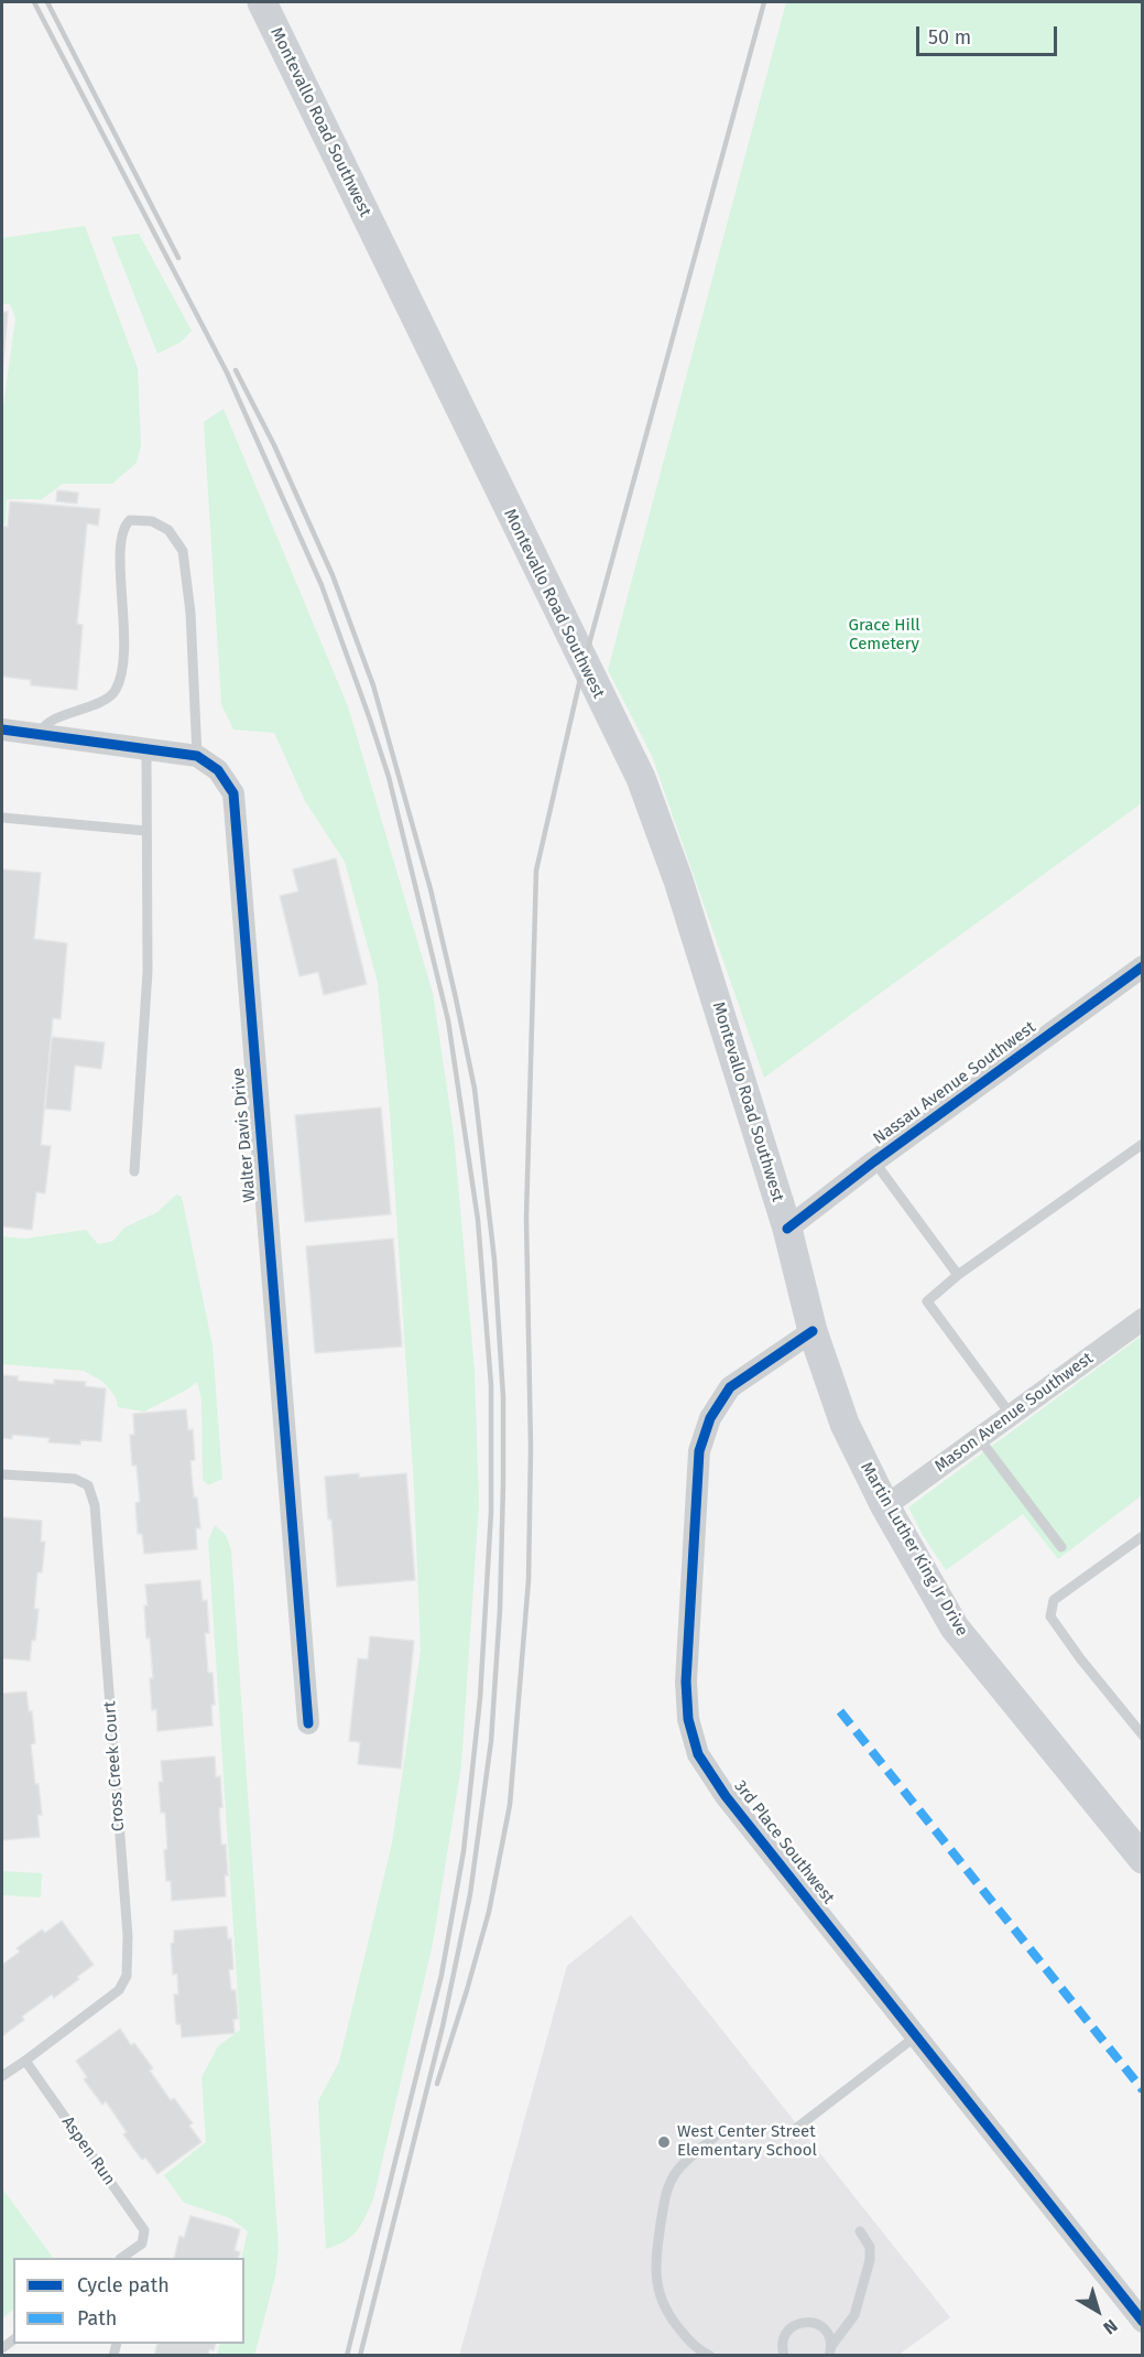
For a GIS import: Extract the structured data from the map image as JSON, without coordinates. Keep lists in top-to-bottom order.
{
  "streets": {
    "main road": ["Montevallo Road Southwest", "Martin Luther King Jr Drive"],
    "street": [
      "Nassau Avenue Southwest",
      "Walter Davis Drive",
      "Mason Avenue Southwest",
      "3rd Place Southwest"
    ],
    "lane": ["Cross Creek Court", "Aspen Run"]
  },
  "crossings": [
    ["Montevallo Road Southwest", "Nassau Avenue Southwest"],
    ["Montevallo Road Southwest", "Martin Luther King Jr Drive"],
    ["Nassau Avenue Southwest", "Martin Luther King Jr Drive"],
    ["Mason Avenue Southwest", "Martin Luther King Jr Drive"],
    ["Martin Luther King Jr Drive", "3rd Place Southwest"],
    ["Cross Creek Court", "Aspen Run"]
  ],
  "parks": ["Grace Hill Cemetery"],
  "places": ["West Center Street Elementary School"],
  "legend": ["Cycle path", "Path"],
  "scale_bar": "50 m",
  "north": "bottom right"
}
